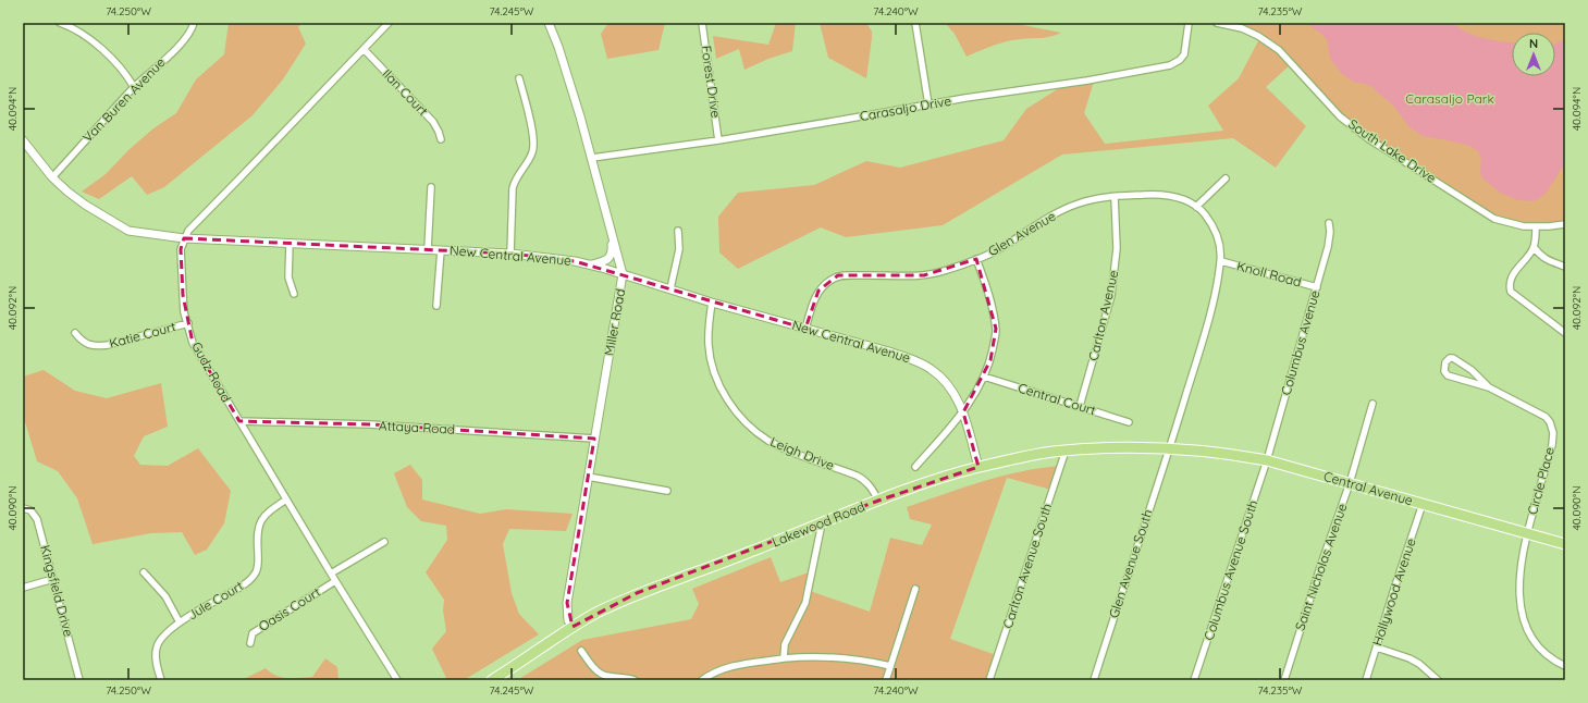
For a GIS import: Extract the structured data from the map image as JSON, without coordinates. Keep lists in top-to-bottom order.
{
  "streets": {
    "main road": ["Central Avenue", "Lakewood Road"],
    "street": [
      "Forest Drive",
      "Ilan Court",
      "Van Buren Avenue",
      "Carasaljo Drive",
      "South Lake Drive",
      "Glen Avenue",
      "New Central Avenue",
      "Knoll Road",
      "Carlton Avenue",
      "Miller Road",
      "Katie Court",
      "Columbus Avenue",
      "Gudz Road",
      "Central Court",
      "Attaya Road",
      "Leigh Drive",
      "Circle Place",
      "Glen Avenue South",
      "Carlton Avenue South",
      "Saint Nicholas Avenue",
      "Columbus Avenue South",
      "Kingsfield Drive",
      "Hollywood Avenue",
      "Jule Court",
      "Oasis Court"
    ]
  },
  "crossings": [
    ["Forest Drive", "Carasaljo Drive"],
    ["Van Buren Avenue", "New Central Avenue"],
    ["Carasaljo Drive", "Miller Road"],
    ["Glen Avenue", "New Central Avenue"],
    ["Glen Avenue", "Knoll Road"],
    ["Glen Avenue", "Carlton Avenue"],
    ["Glen Avenue", "Central Avenue"],
    ["Glen Avenue", "Lakewood Road"],
    ["Glen Avenue", "Glen Avenue South"],
    ["New Central Avenue", "Miller Road"],
    ["New Central Avenue", "Gudz Road"],
    ["New Central Avenue", "Leigh Drive"],
    ["New Central Avenue", "Lakewood Road"],
    ["Knoll Road", "Columbus Avenue"],
    ["Carlton Avenue", "Central Court"],
    ["Miller Road", "Attaya Road"],
    ["Miller Road", "Lakewood Road"],
    ["Katie Court", "Gudz Road"],
    ["Columbus Avenue", "Central Avenue"],
    ["Columbus Avenue", "Columbus Avenue South"],
    ["Gudz Road", "Attaya Road"],
    ["Gudz Road", "Jule Court"],
    ["Gudz Road", "Oasis Court"],
    ["Leigh Drive", "Lakewood Road"],
    ["Circle Place", "Central Avenue"],
    ["Central Avenue", "Lakewood Road"],
    ["Central Avenue", "Glen Avenue South"],
    ["Central Avenue", "Saint Nicholas Avenue"],
    ["Central Avenue", "Columbus Avenue South"],
    ["Central Avenue", "Hollywood Avenue"],
    ["Lakewood Road", "Glen Avenue South"],
    ["Lakewood Road", "Carlton Avenue South"]
  ],
  "parks": ["Carasaljo Park"],
  "north": "top",
  "coordinates": [
    "74.250°W",
    "74.245°W",
    "74.240°W",
    "74.235°W",
    "40.094°N",
    "40.092°N",
    "40.090°N"
  ]
}
